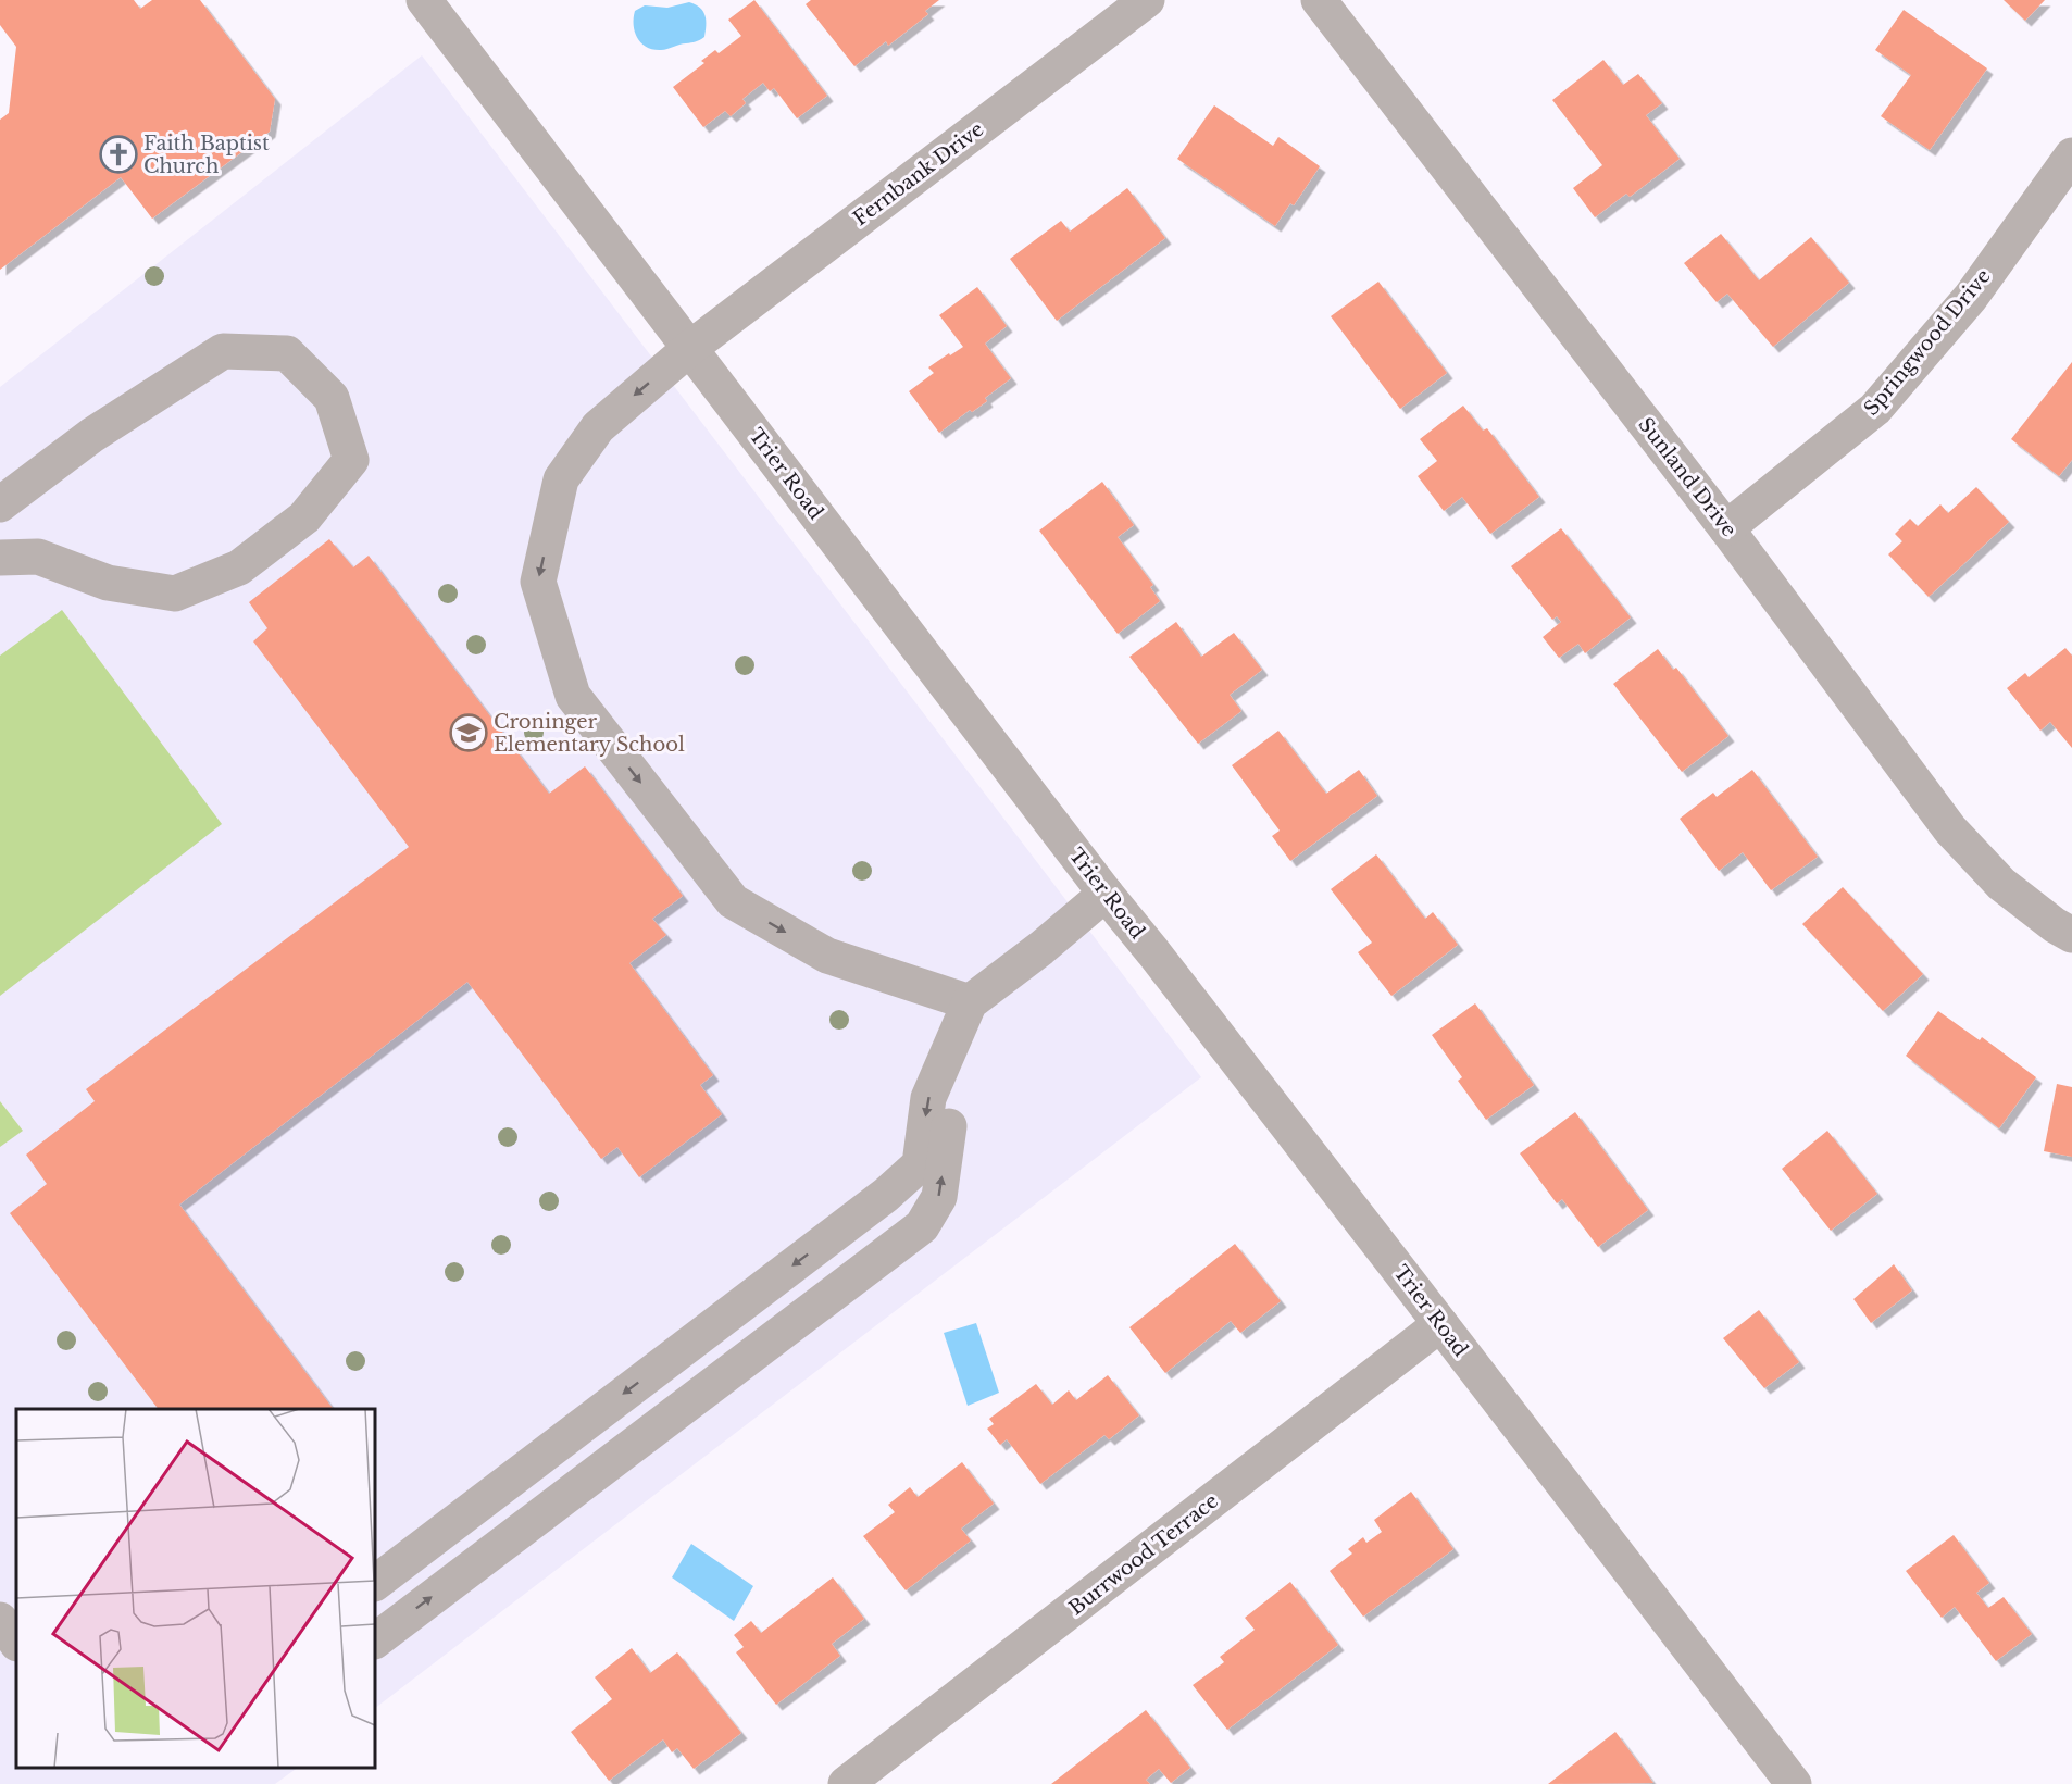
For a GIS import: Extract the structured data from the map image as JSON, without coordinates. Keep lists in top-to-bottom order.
{
  "streets": {
    "street": [
      "Fernbank Drive",
      "Springwood Drive",
      "Trier Road",
      "Sunland Drive",
      "Burrwood Terrace"
    ]
  },
  "crossings": [
    ["Fernbank Drive", "Trier Road"],
    ["Springwood Drive", "Sunland Drive"],
    ["Trier Road", "Burrwood Terrace"]
  ],
  "places": {
    "church": ["Faith Baptist Church"],
    "school or university": ["Croninger Elementary School"]
  }
}
